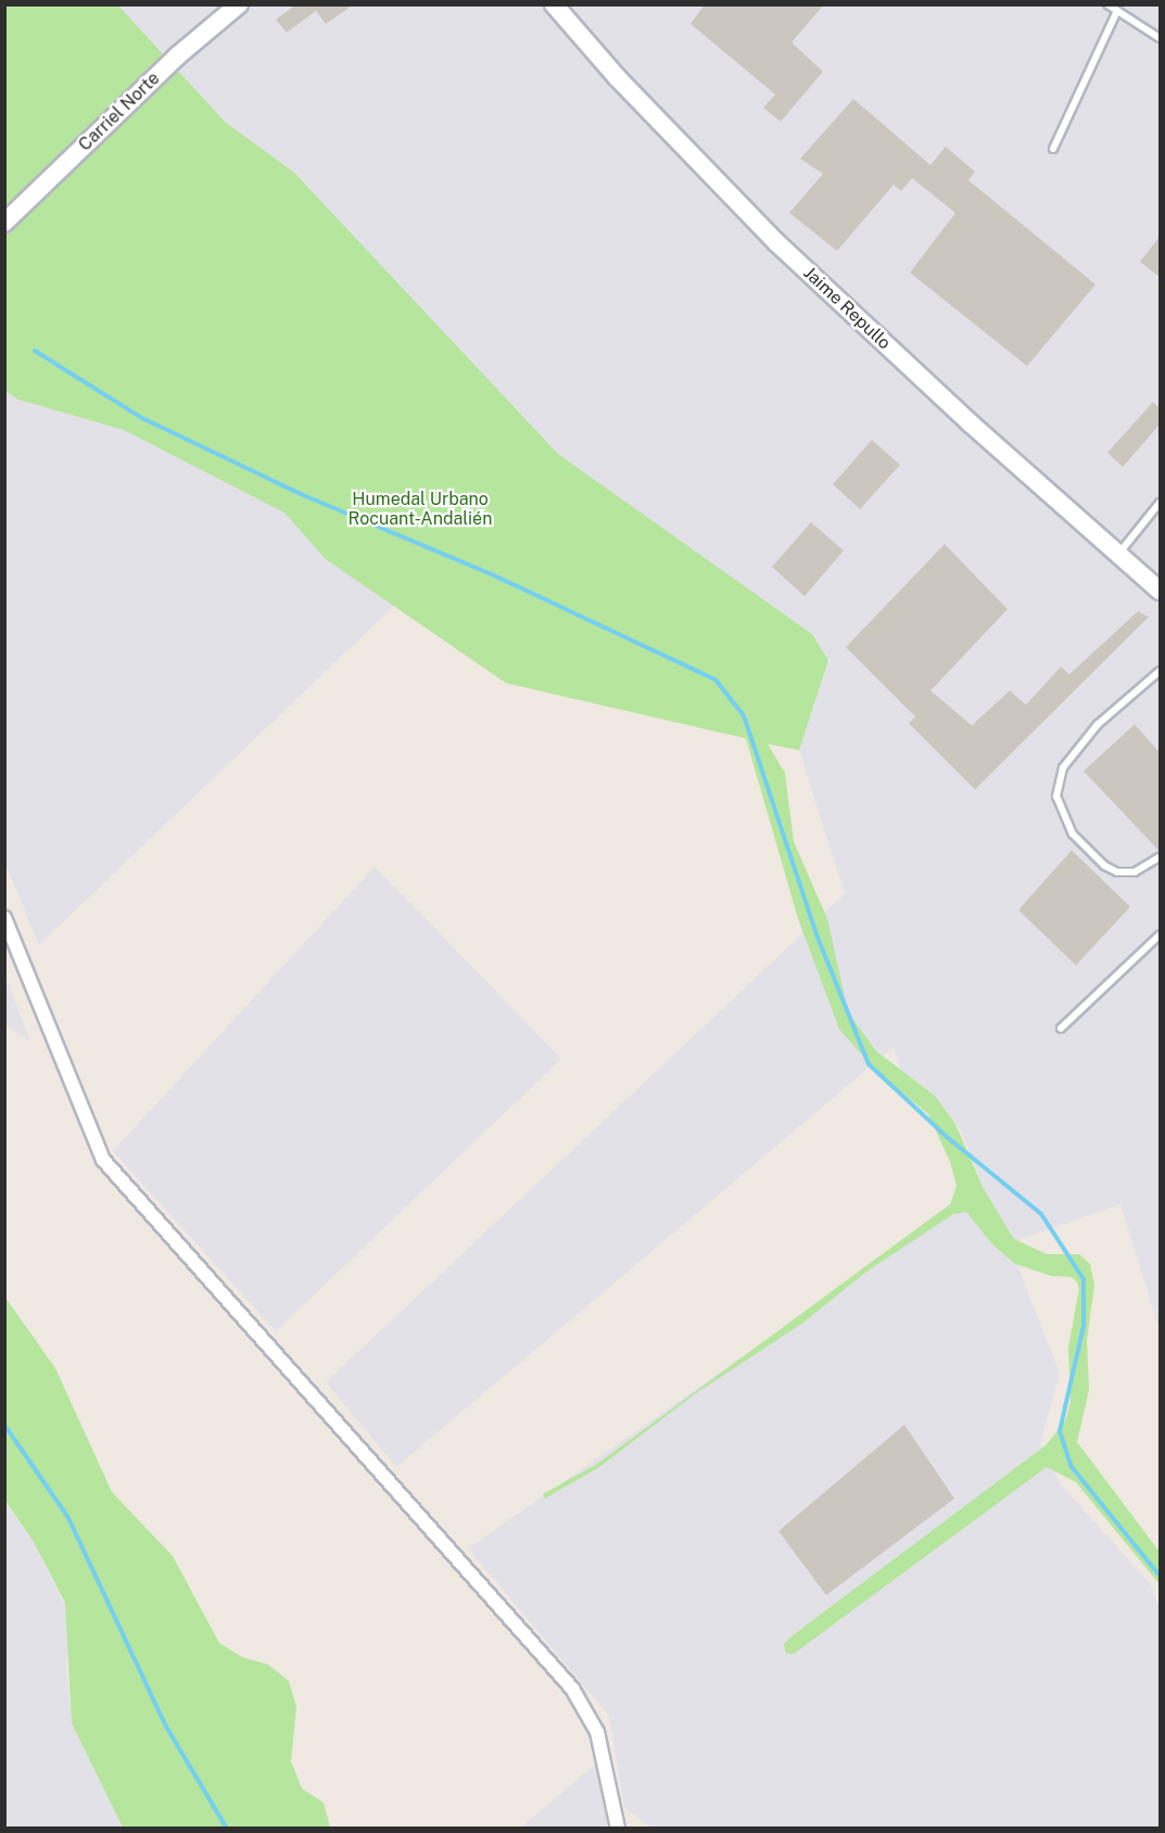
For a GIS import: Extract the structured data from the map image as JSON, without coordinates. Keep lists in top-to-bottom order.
{
  "streets": {
    "street": ["Carriel Norte", "Jaime Repullo"]
  },
  "parks": ["Humedal Urbano Rocuant-Andalién"]
}
